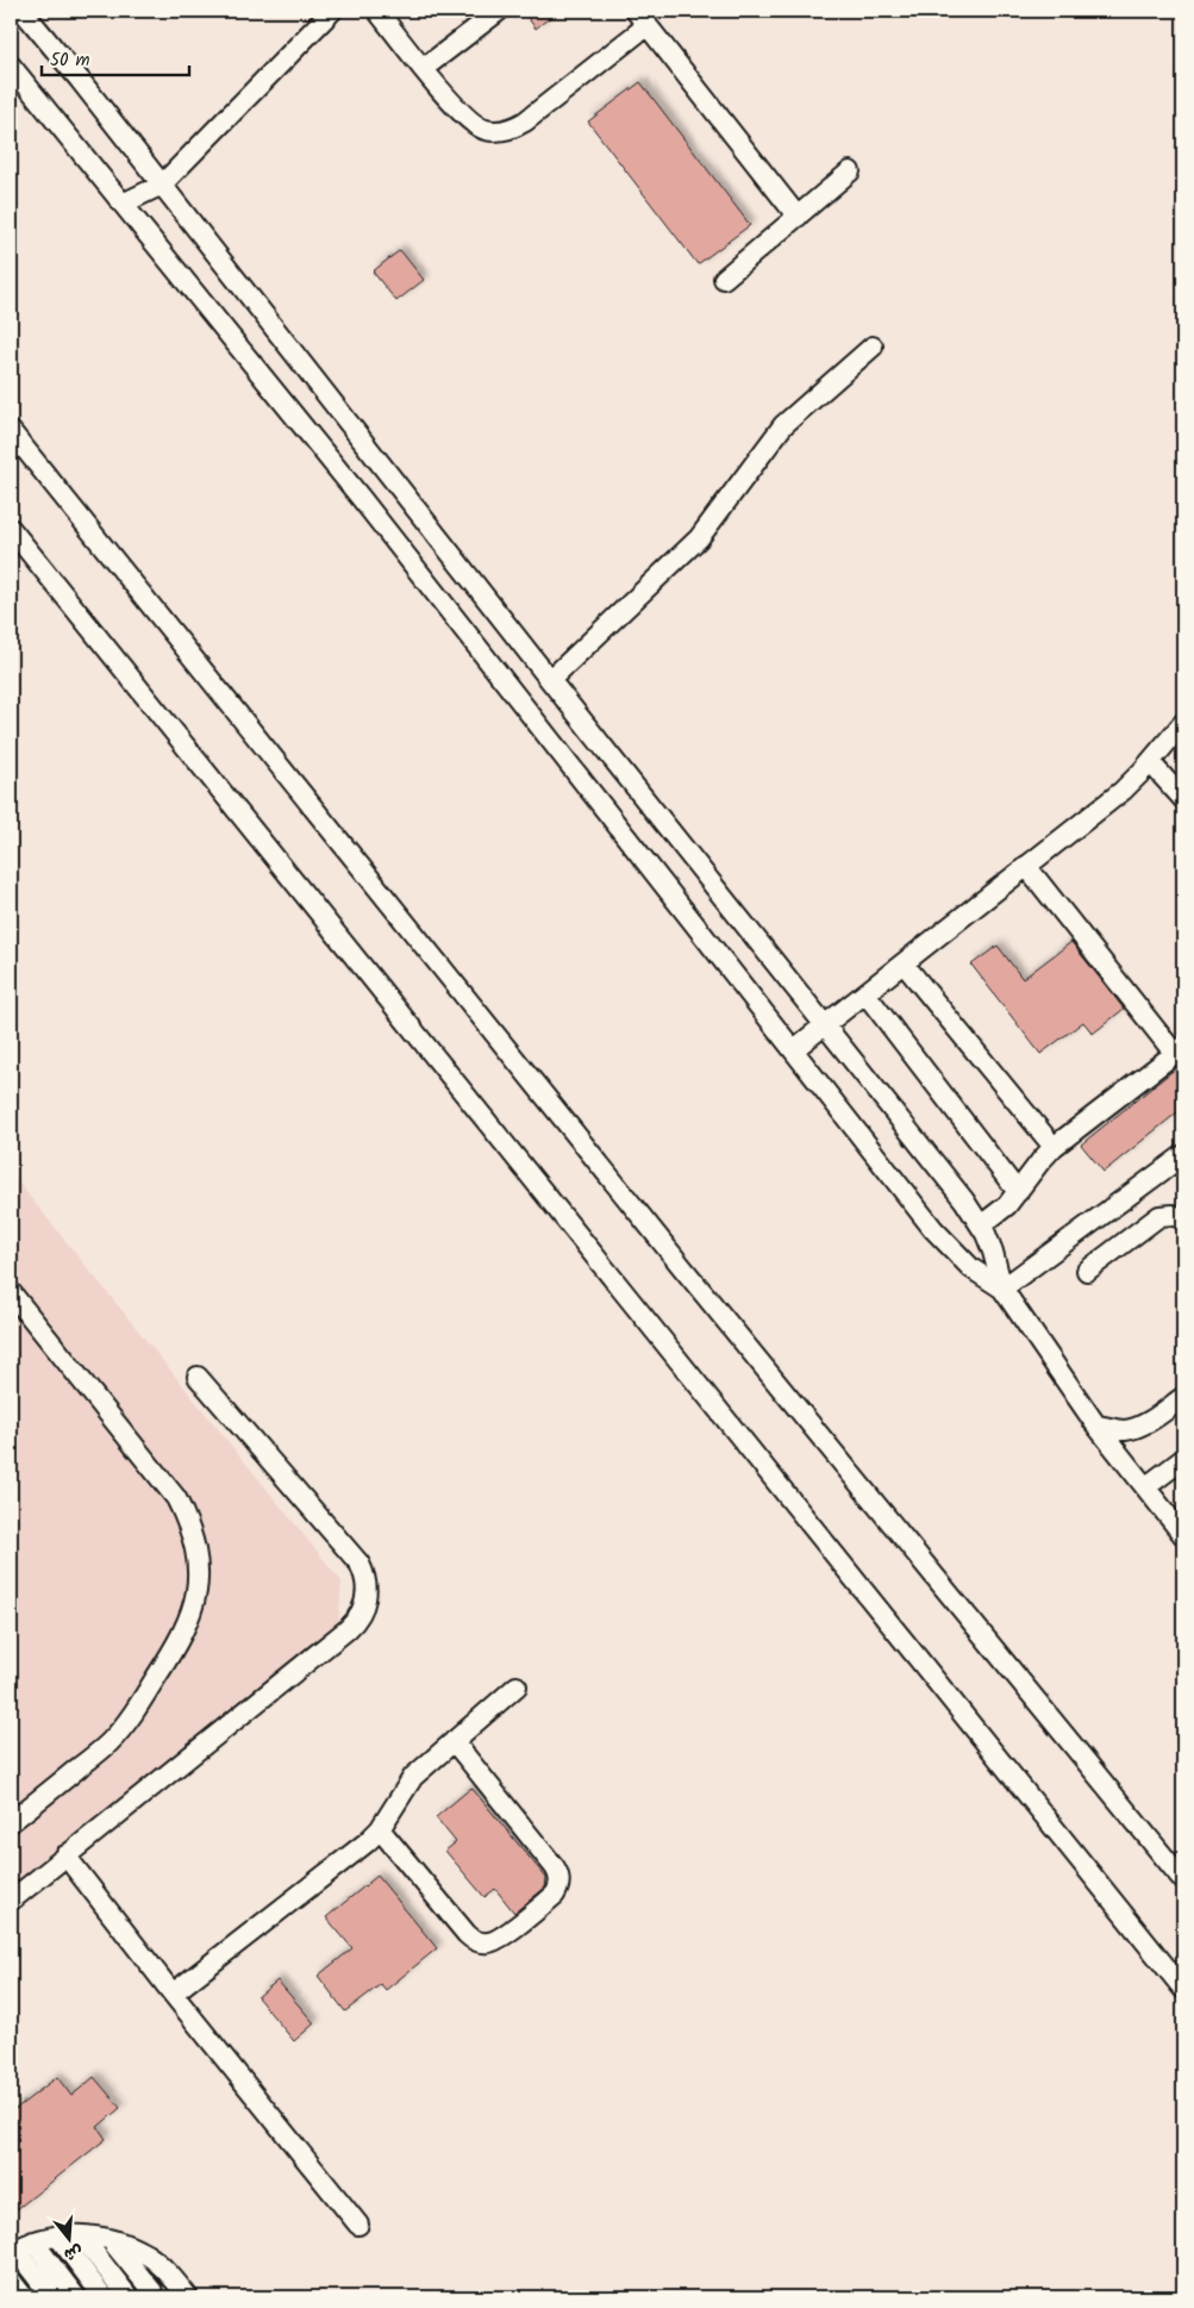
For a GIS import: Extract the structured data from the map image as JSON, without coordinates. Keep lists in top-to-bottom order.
{
  "scale_bar": "50 m",
  "north": "bottom"
}
